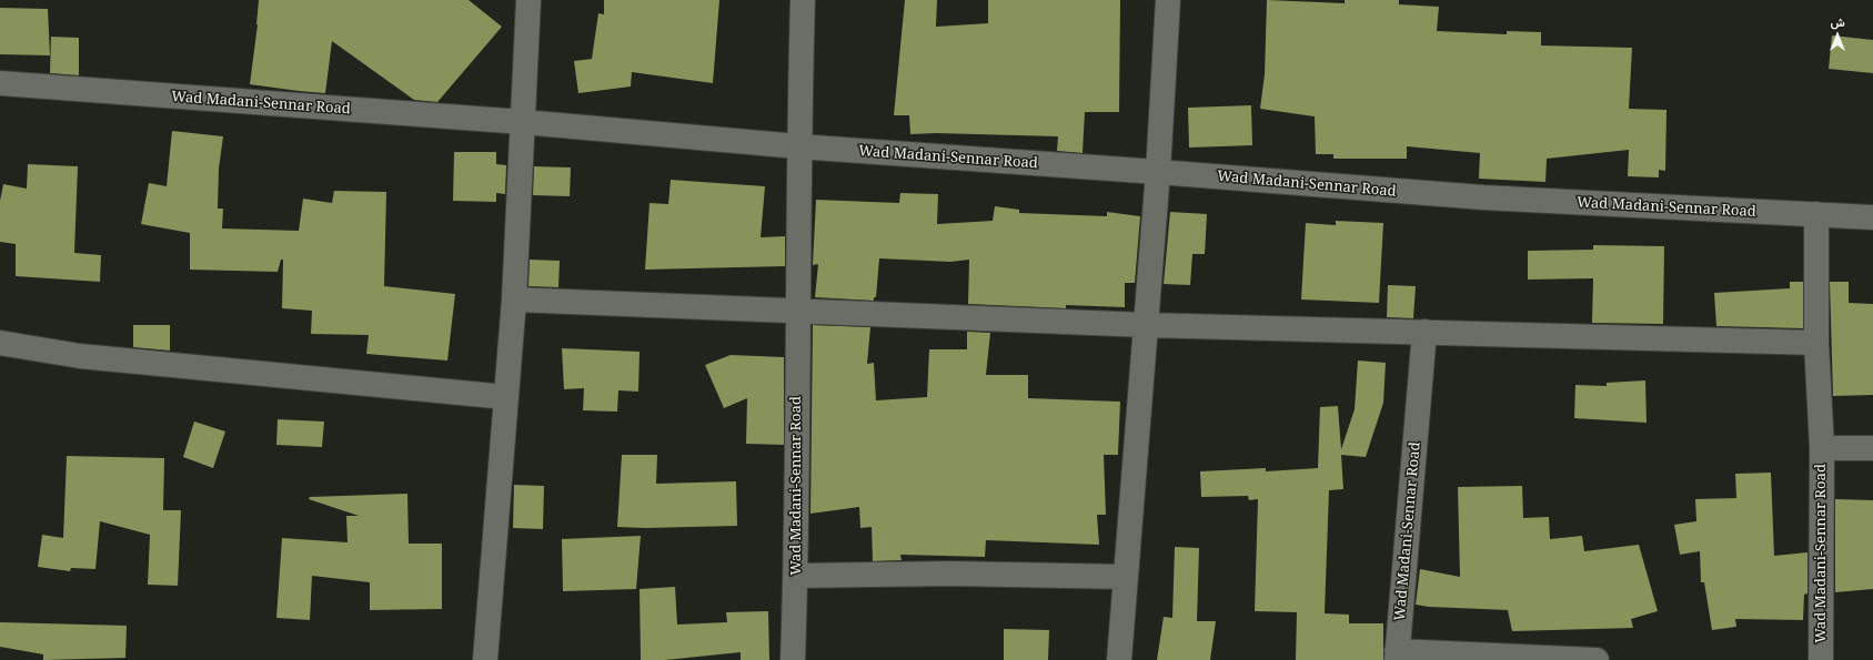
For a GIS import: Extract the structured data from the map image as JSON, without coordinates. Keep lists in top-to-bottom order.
{
  "streets": {
    "street": ["Wad Madani-Sennar Road"]
  },
  "north": "top"
}
